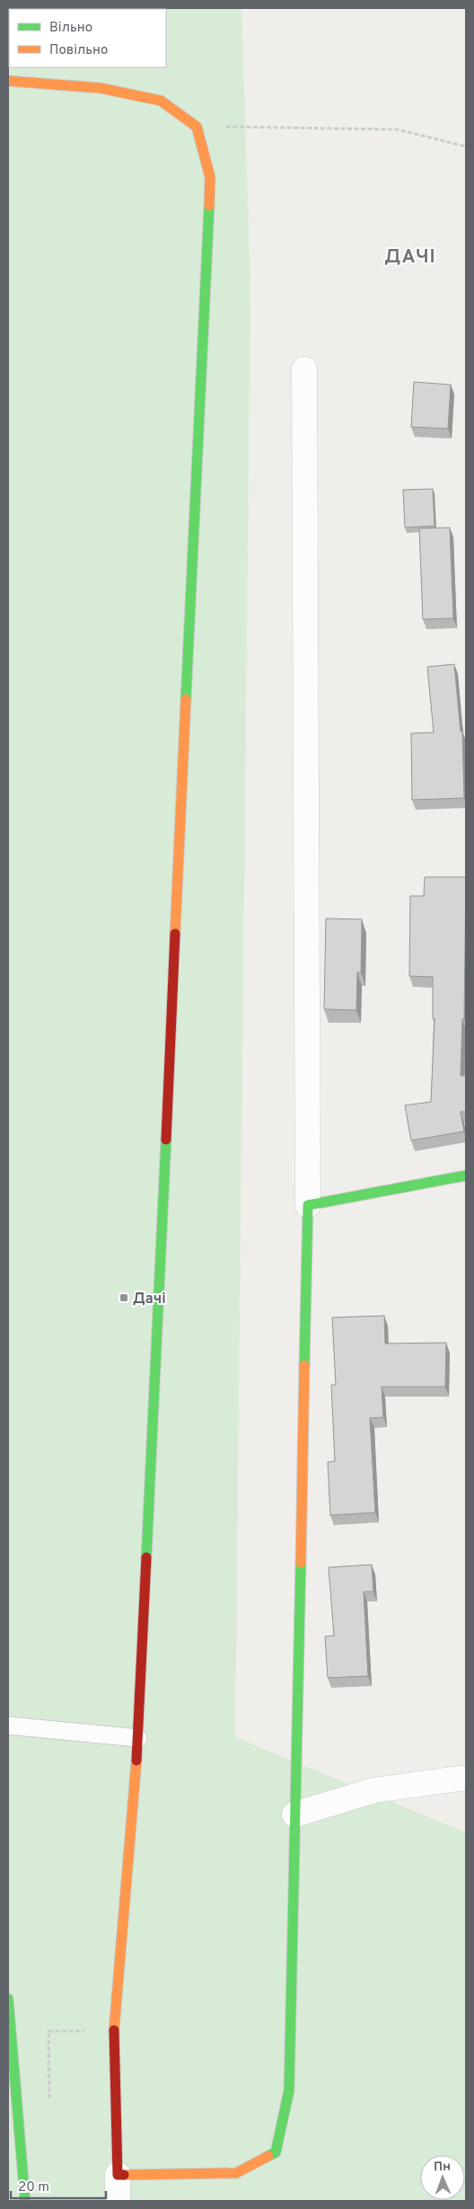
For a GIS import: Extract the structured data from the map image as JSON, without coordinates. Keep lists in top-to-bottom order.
{
  "districts": ["ДАЧІ"],
  "places": {
    "transit": ["Дачі"]
  },
  "legend": ["Вільно", "Повільно"],
  "scale_bar": "20 m",
  "north": "top"
}
